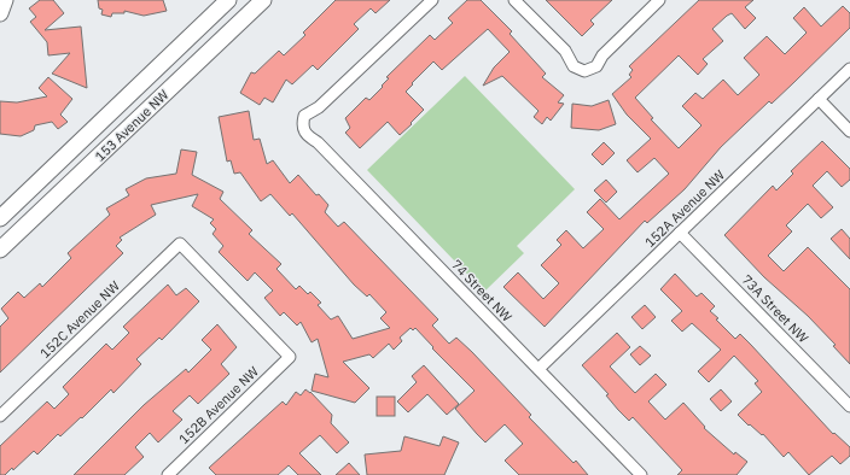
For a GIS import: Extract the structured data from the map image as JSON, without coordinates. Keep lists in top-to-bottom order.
{
  "streets": {
    "main road": ["153 Avenue NW"],
    "street": [
      "152A Avenue NW",
      "74 Street NW",
      "73A Street NW",
      "152C Avenue NW",
      "152B Avenue NW"
    ]
  },
  "crossings": [
    ["152A Avenue NW", "74 Street NW"],
    ["152A Avenue NW", "73A Street NW"],
    ["152C Avenue NW", "152B Avenue NW"]
  ]
}
